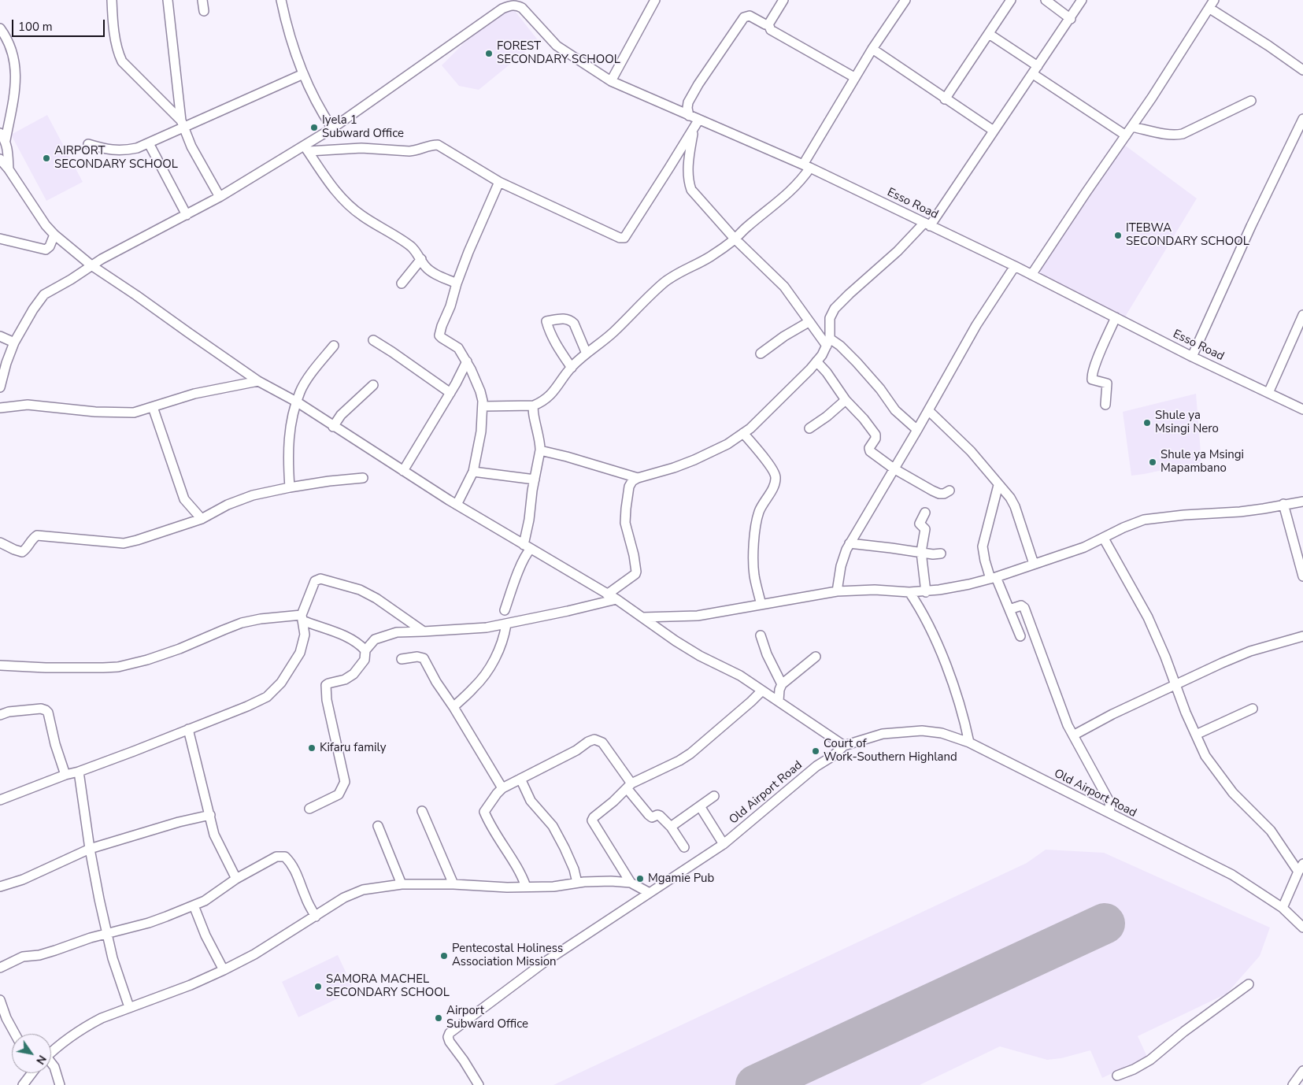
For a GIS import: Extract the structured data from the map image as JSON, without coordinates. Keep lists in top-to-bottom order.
{
  "streets": {
    "street": ["Esso Road", "Old Airport Road"]
  },
  "places": [
    "FOREST SECONDARY SCHOOL",
    "Iyela 1 Subward Office",
    "AIRPORT SECONDARY SCHOOL",
    "ITEBWA SECONDARY SCHOOL",
    "Shule ya Msingi Nero",
    "Shule ya Msingi Mapambano",
    "Kifaru family",
    "Court of Work-Southern Highland",
    "Mgamie Pub",
    "Pentecostal Holiness Association Mission",
    "SAMORA MACHEL SECONDARY SCHOOL",
    "Airport Subward Office"
  ],
  "scale_bar": "100 m",
  "north": "bottom right"
}
